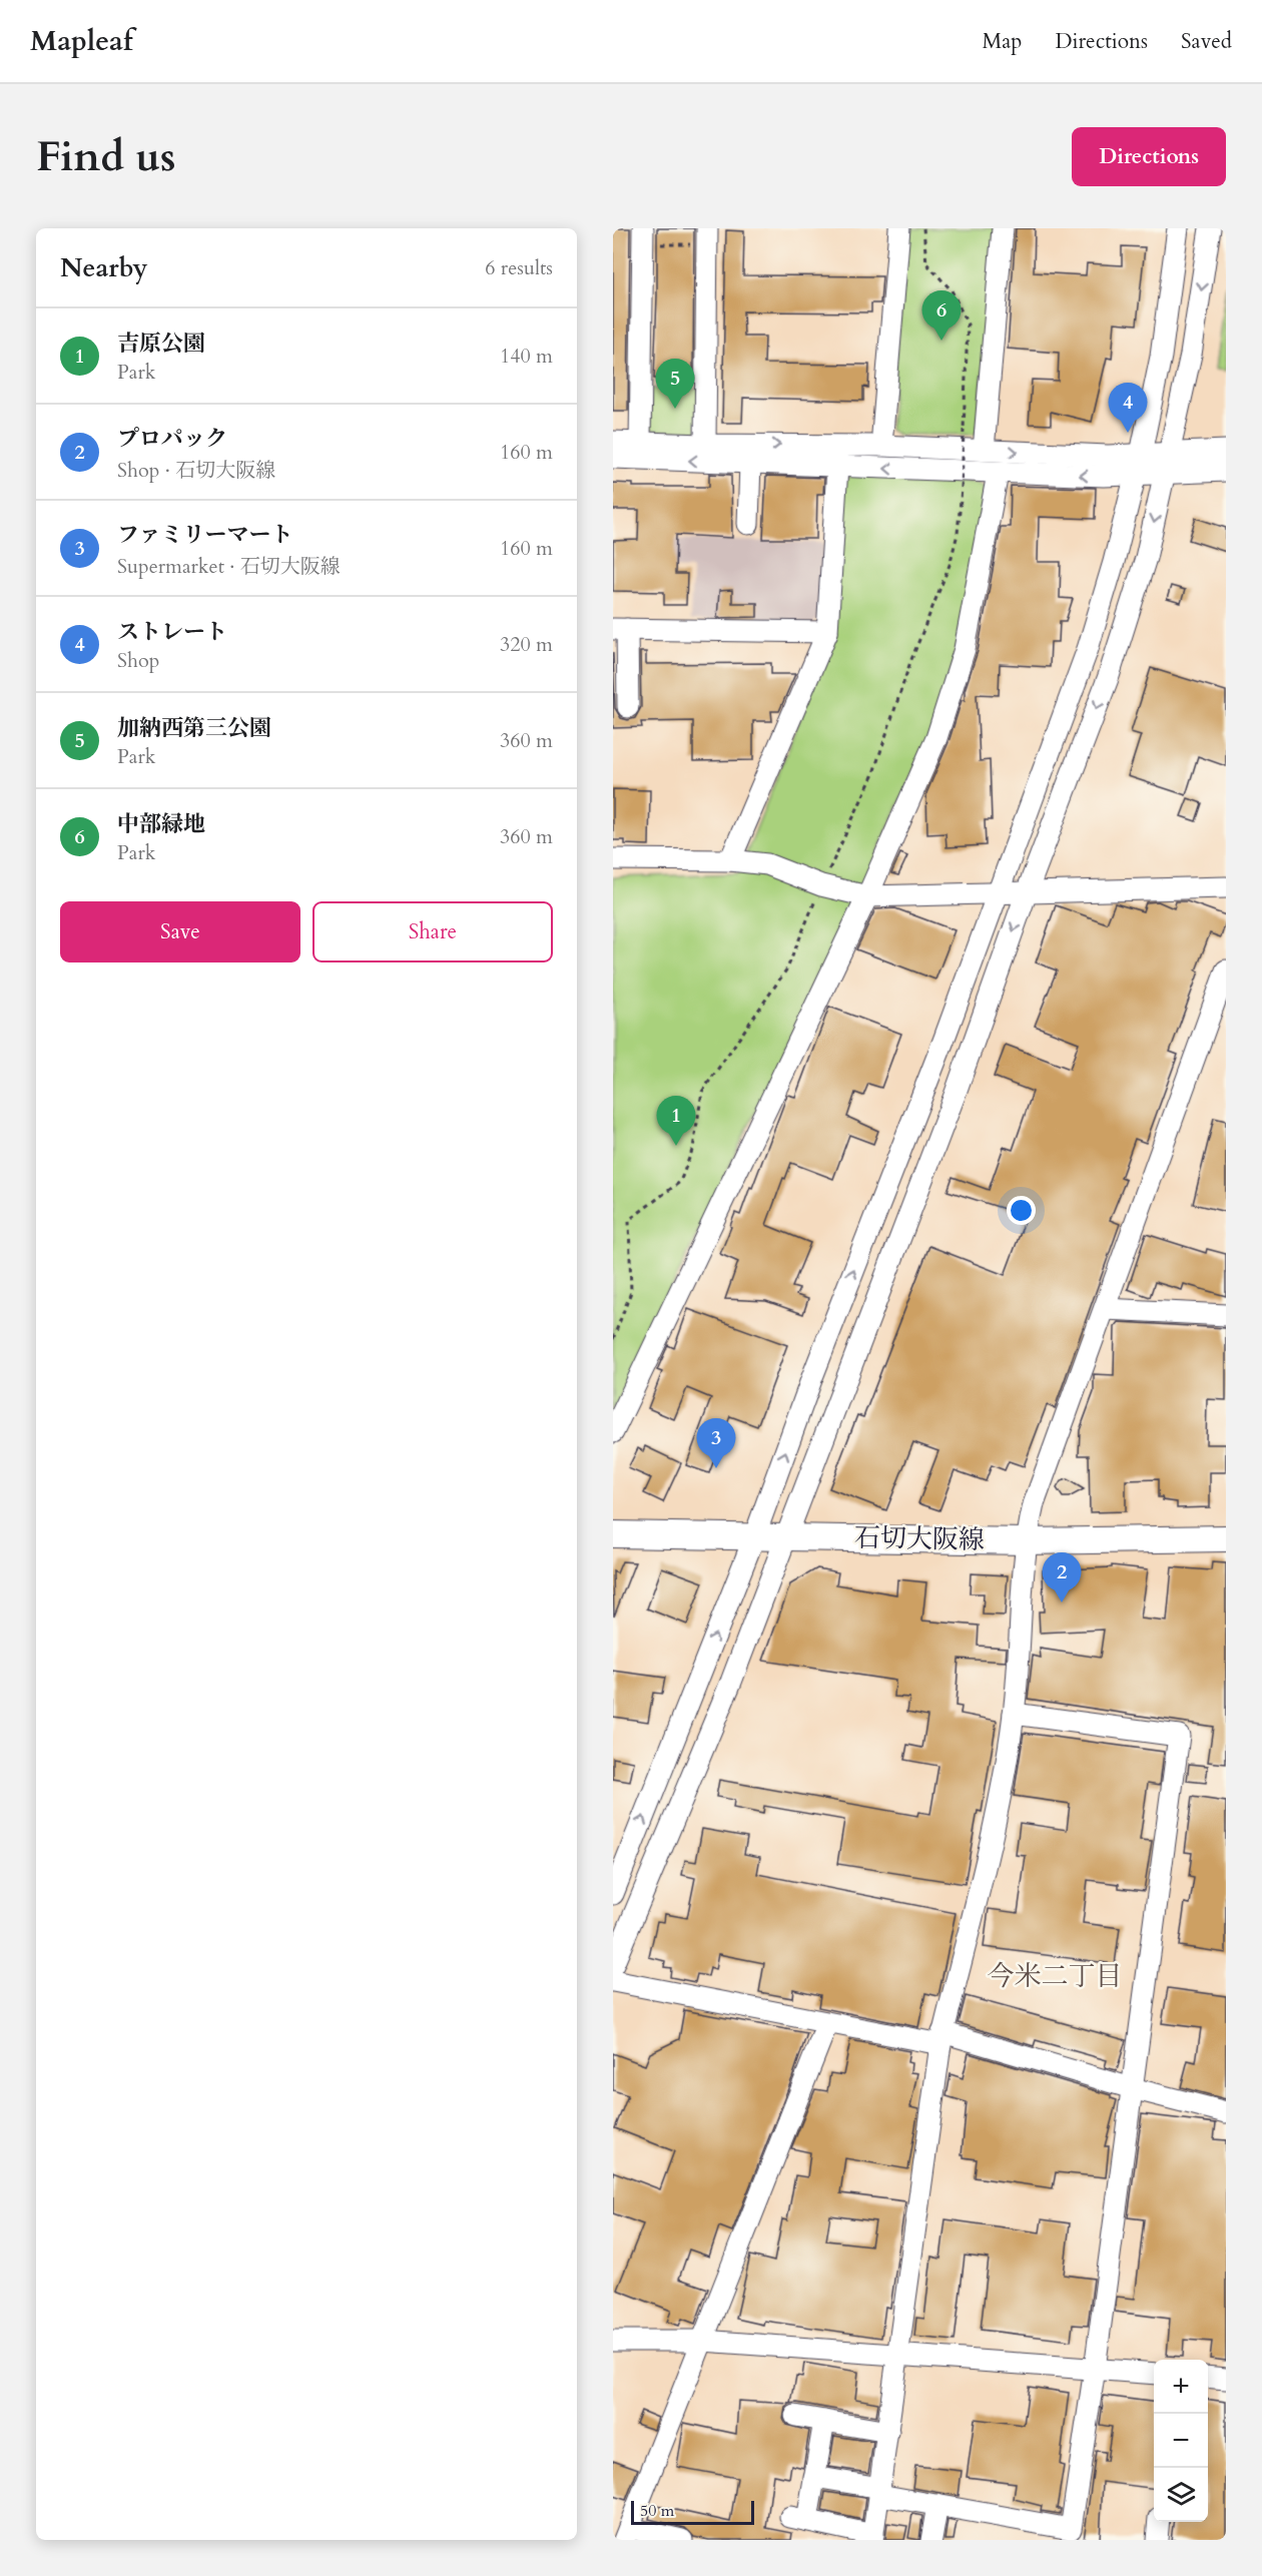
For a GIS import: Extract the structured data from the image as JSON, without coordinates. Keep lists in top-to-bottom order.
{
  "streets": {
    "main road": ["石切大阪線"]
  },
  "districts": ["今米二丁目"],
  "scale_bar": "50 m",
  "page": {
    "header": "Mapleaf",
    "nav": ["Map", "Directions", "Saved"],
    "buttons": [
      "Directions",
      ["Save", "Share"]
    ],
    "title": "Find us",
    "heading": ["Nearby", "6 results"],
    "pins": [
      "6",
      "5",
      "4",
      "1",
      "3",
      "2"
    ],
    "list": [
      {
        "mark": "1",
        "name": "吉原公園",
        "note": "Park",
        "value": "140 m"
      },
      {
        "mark": "2",
        "name": "プロパック",
        "note": "Shop · 石切大阪線",
        "value": "160 m"
      },
      {
        "mark": "3",
        "name": "ファミリーマート",
        "note": "Supermarket · 石切大阪線",
        "value": "160 m"
      },
      {
        "mark": "4",
        "name": "ストレート",
        "note": "Shop",
        "value": "320 m"
      },
      {
        "mark": "5",
        "name": "加納西第三公園",
        "note": "Park",
        "value": "360 m"
      },
      {
        "mark": "6",
        "name": "中部緑地",
        "note": "Park",
        "value": "360 m"
      }
    ],
    "map_buttons": ["+", "−"],
    "scale": "50 m"
  }
}
